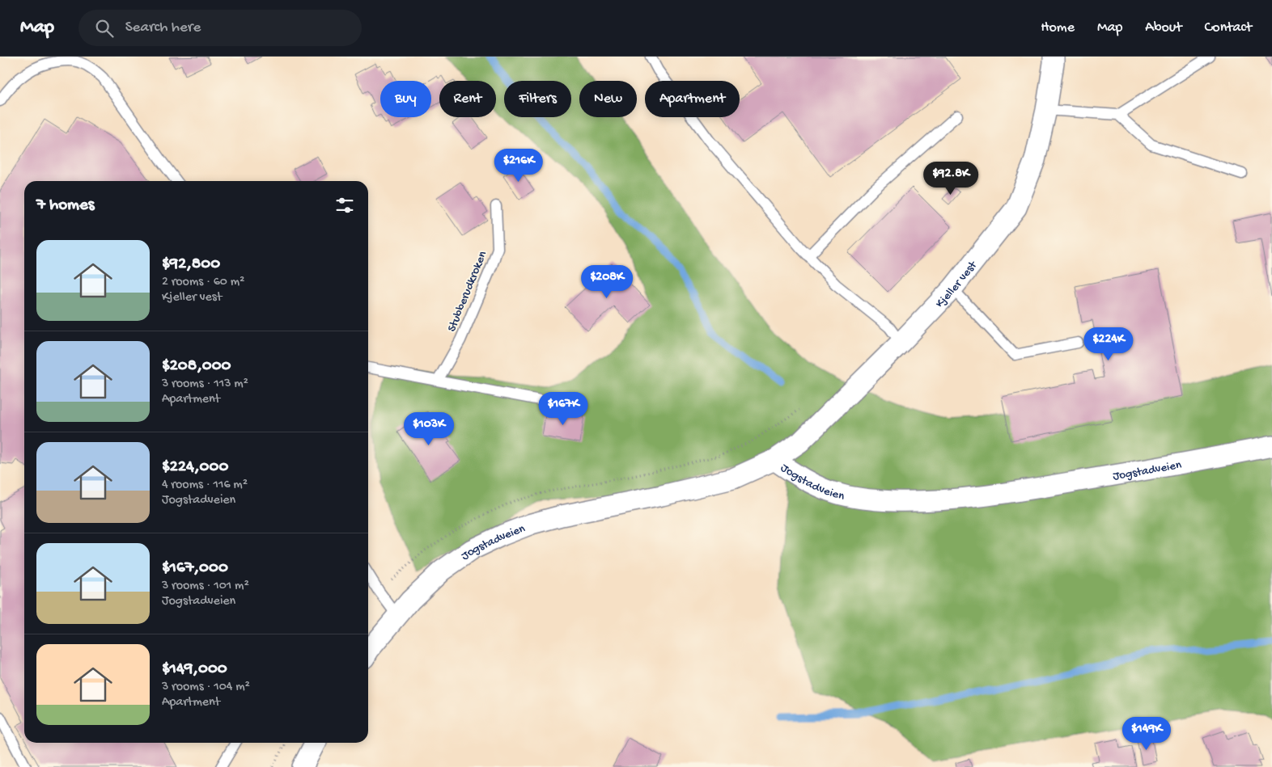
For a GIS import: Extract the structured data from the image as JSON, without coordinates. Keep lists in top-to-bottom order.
{
  "streets": {
    "street": ["Kjeller vest", "Jogstadveien"],
    "lane": ["Stubberudkroken"]
  },
  "crossings": [
    ["Kjeller vest", "Jogstadveien"]
  ],
  "page": {
    "header": "Map",
    "search": "Search here",
    "nav": [
      "Home",
      "Map",
      "About",
      "Contact"
    ],
    "chip": [
      "Buy",
      "Rent",
      "Filters",
      "New",
      "Apartment"
    ],
    "price": [
      "$216K",
      "$92.8K",
      "$208K",
      "$224K",
      "$167K",
      "$103K",
      "$149K"
    ],
    "heading": "7 homes",
    "list": [
      {
        "name": "$92,800",
        "note": "2 rooms · 60 m² · Kjeller vest"
      },
      {
        "name": "$208,000",
        "note": "3 rooms · 113 m² · Apartment"
      },
      {
        "name": "$224,000",
        "note": "4 rooms · 116 m² · Jogstadveien"
      },
      {
        "name": "$167,000",
        "note": "3 rooms · 101 m² · Jogstadveien"
      },
      {
        "name": "$149,000",
        "note": "3 rooms · 104 m² · Apartment"
      }
    ]
  }
}
